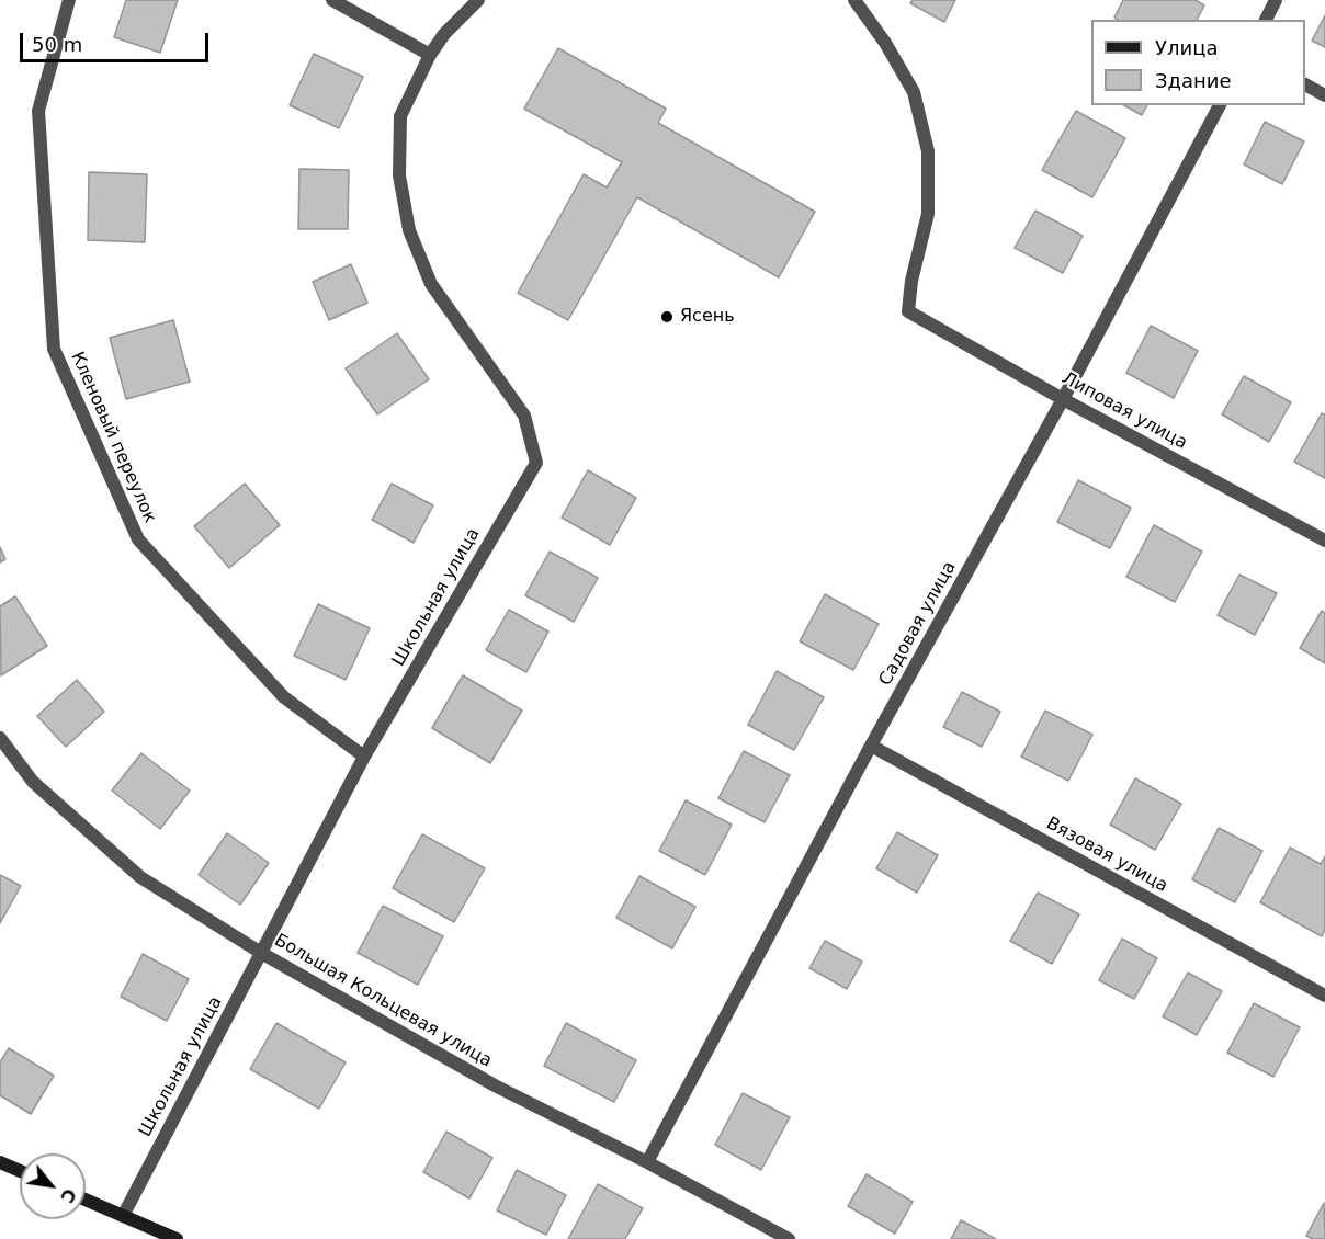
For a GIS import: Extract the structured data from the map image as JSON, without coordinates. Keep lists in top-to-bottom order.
{
  "streets": {
    "street": [
      "Липовая улица",
      "Кленовый переулок",
      "Школьная улица",
      "Садовая улица",
      "Вязовая улица",
      "Большая Кольцевая улица"
    ]
  },
  "crossings": [
    ["Липовая улица", "Садовая улица"],
    ["Кленовый переулок", "Школьная улица"],
    ["Школьная улица", "Большая Кольцевая улица"],
    ["Садовая улица", "Вязовая улица"],
    ["Садовая улица", "Большая Кольцевая улица"]
  ],
  "places": ["Ясень"],
  "legend": ["Улица", "Здание"],
  "scale_bar": "50 m",
  "north": "bottom right"
}
